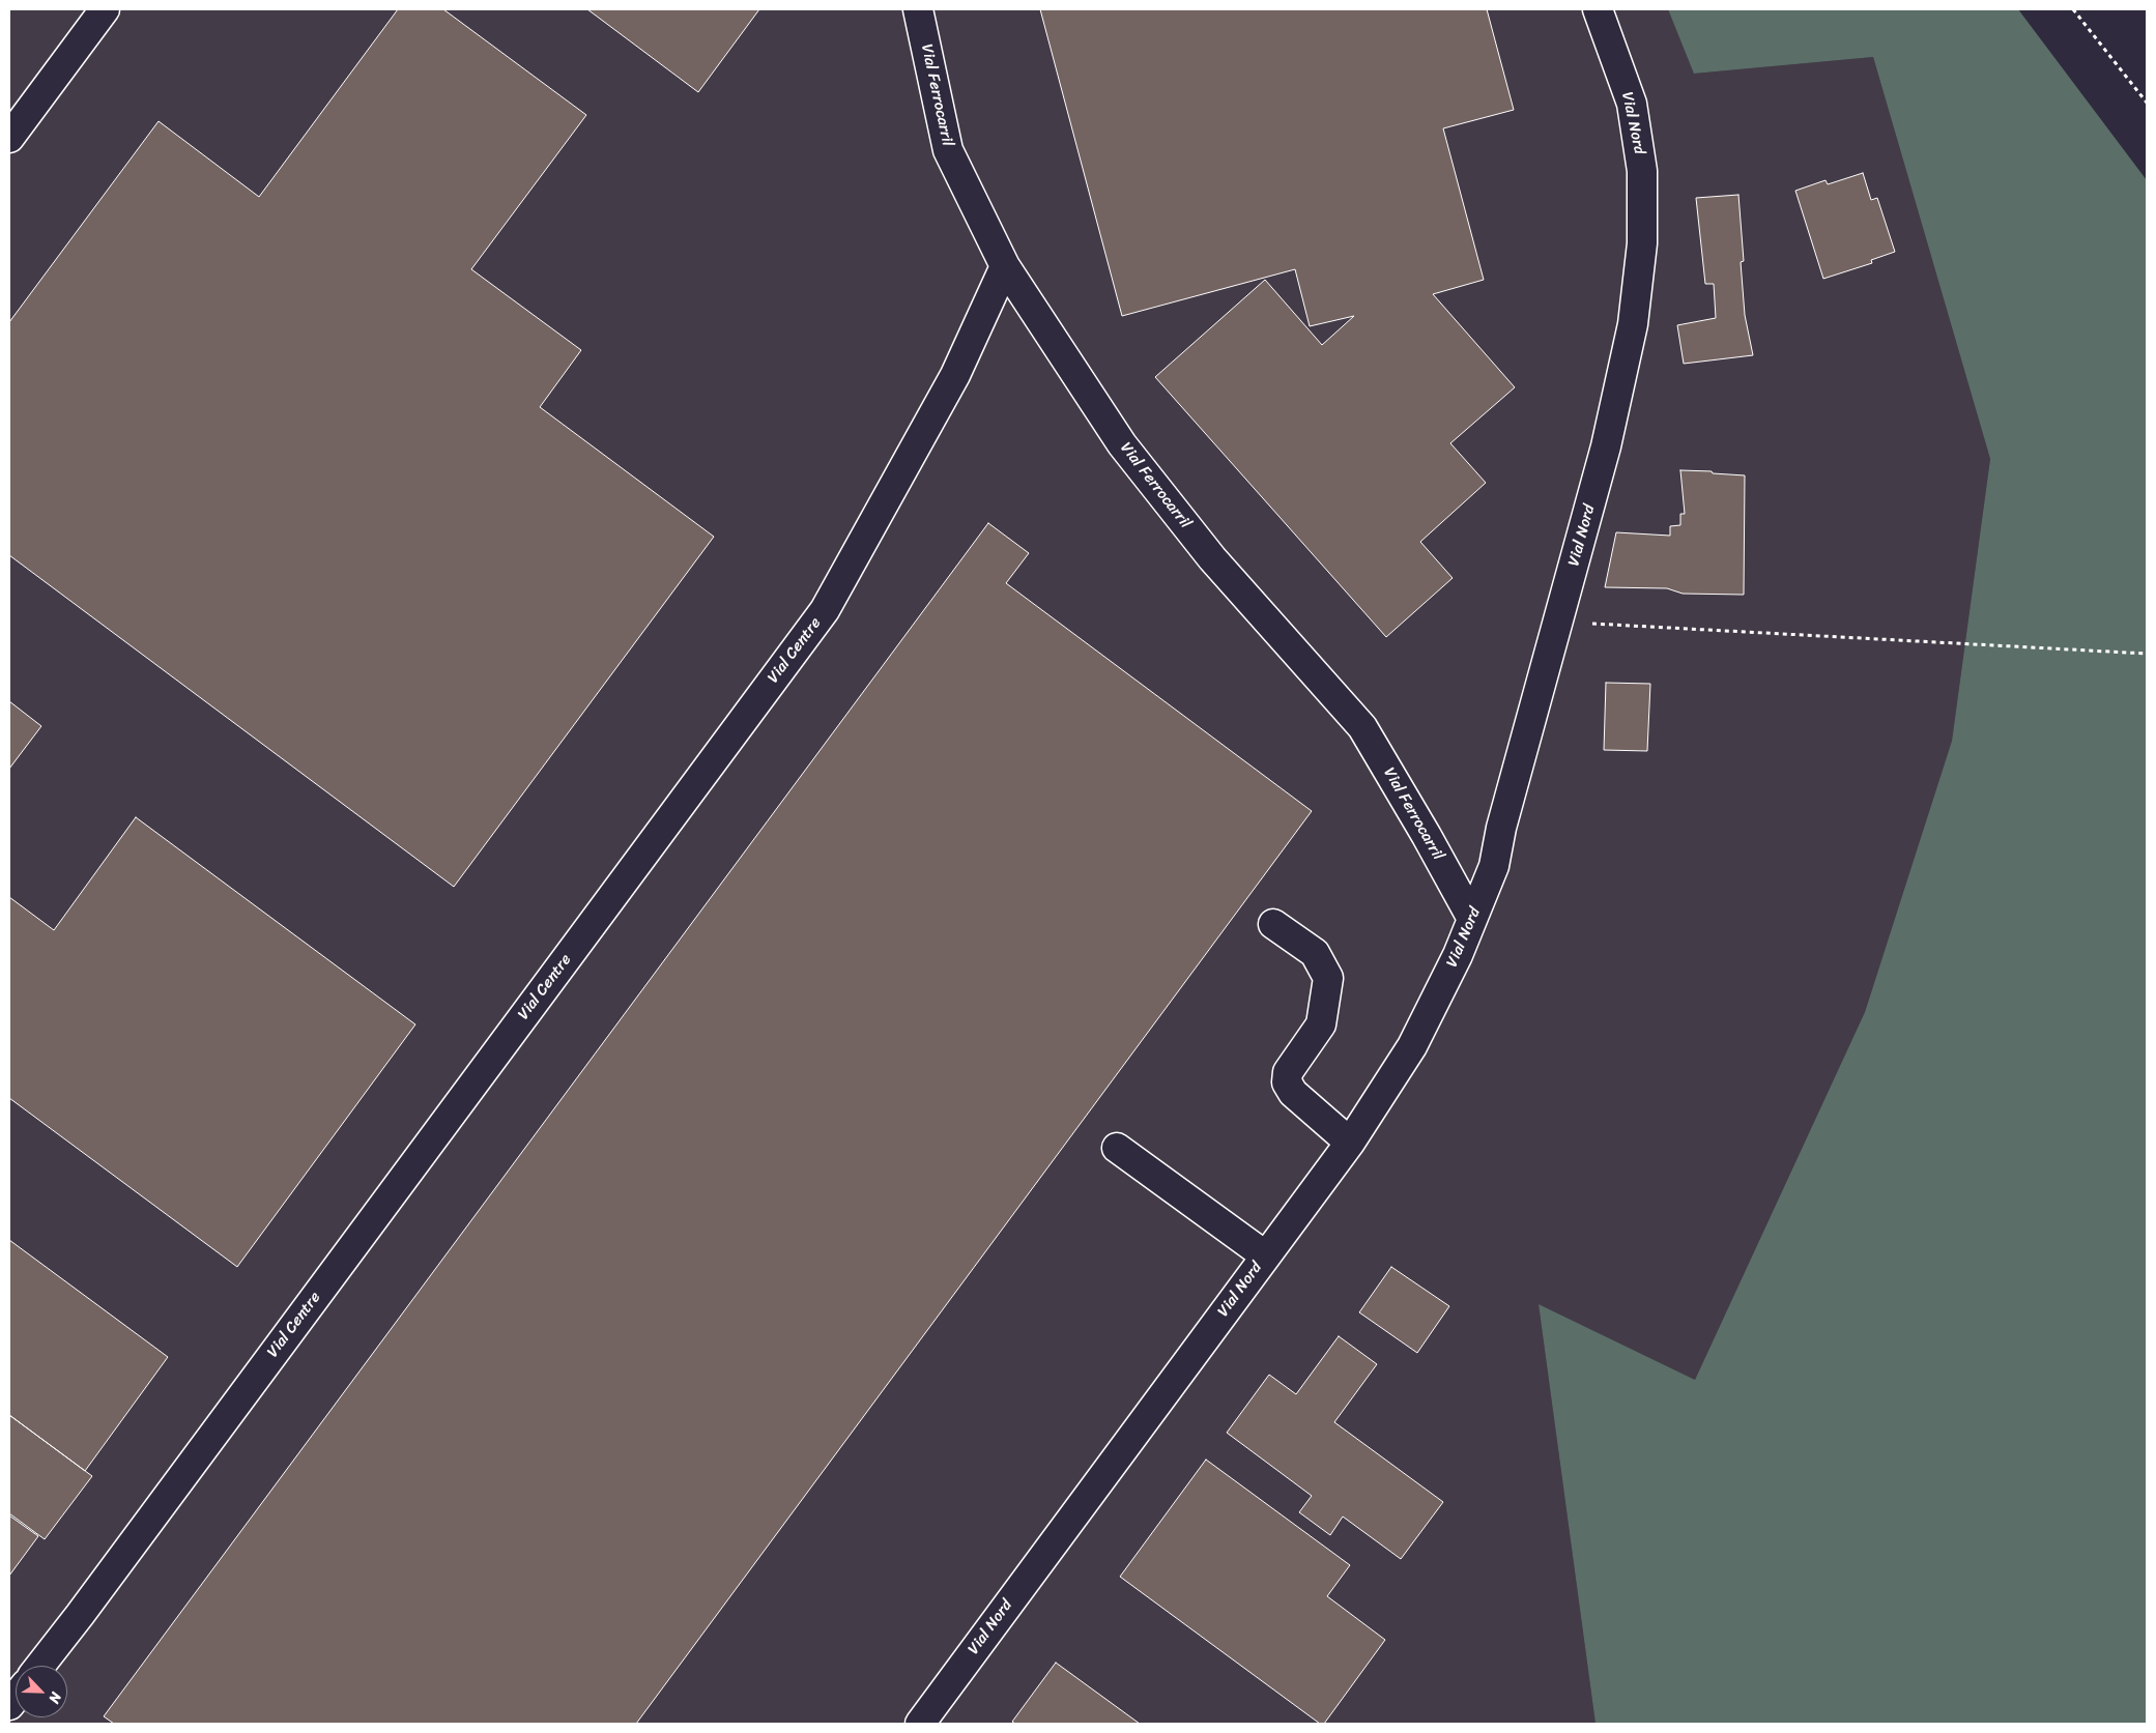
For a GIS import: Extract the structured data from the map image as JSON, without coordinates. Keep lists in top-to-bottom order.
{
  "streets": {
    "street": ["Vial Ferrocarril", "Vial Nord", "Vial Centre"]
  },
  "crossings": [
    ["Vial Ferrocarril", "Vial Nord"],
    ["Vial Ferrocarril", "Vial Centre"]
  ],
  "north": "bottom right"
}
